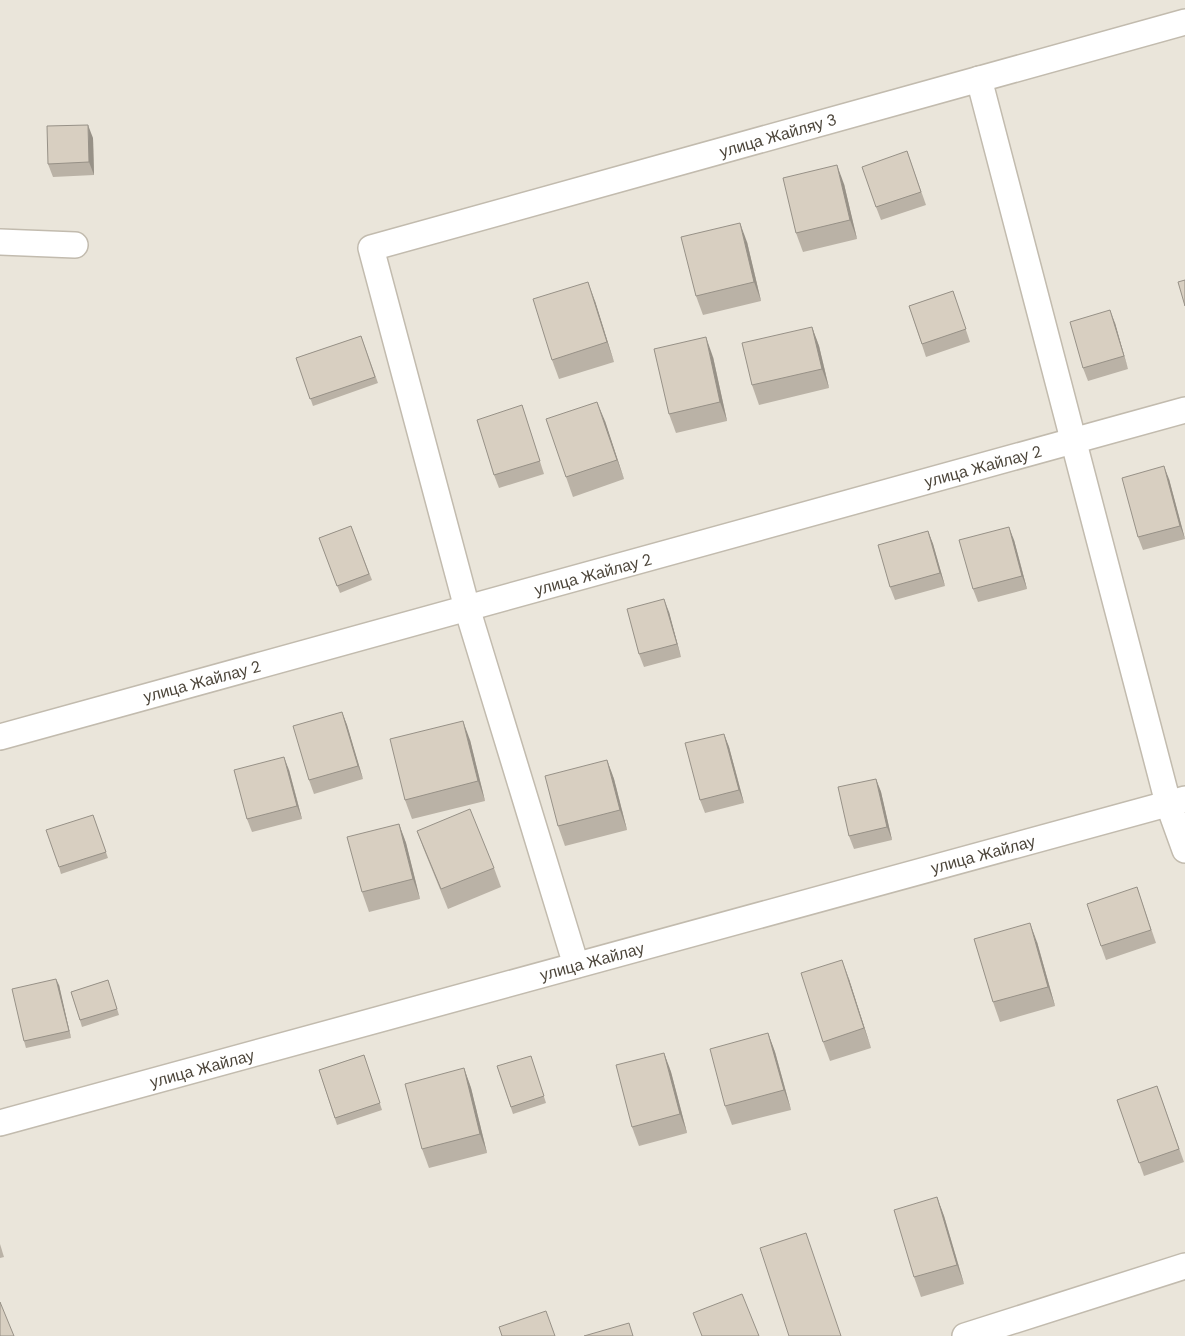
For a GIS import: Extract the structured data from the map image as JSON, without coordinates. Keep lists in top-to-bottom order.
{
  "streets": {
    "street": ["улица Жайляу 3", "улица Жайлау 2", "улица Жайлау"]
  },
  "crossings": [
    ["улица Жайляу 3", "улица Жайлау 2"]
  ]
}
